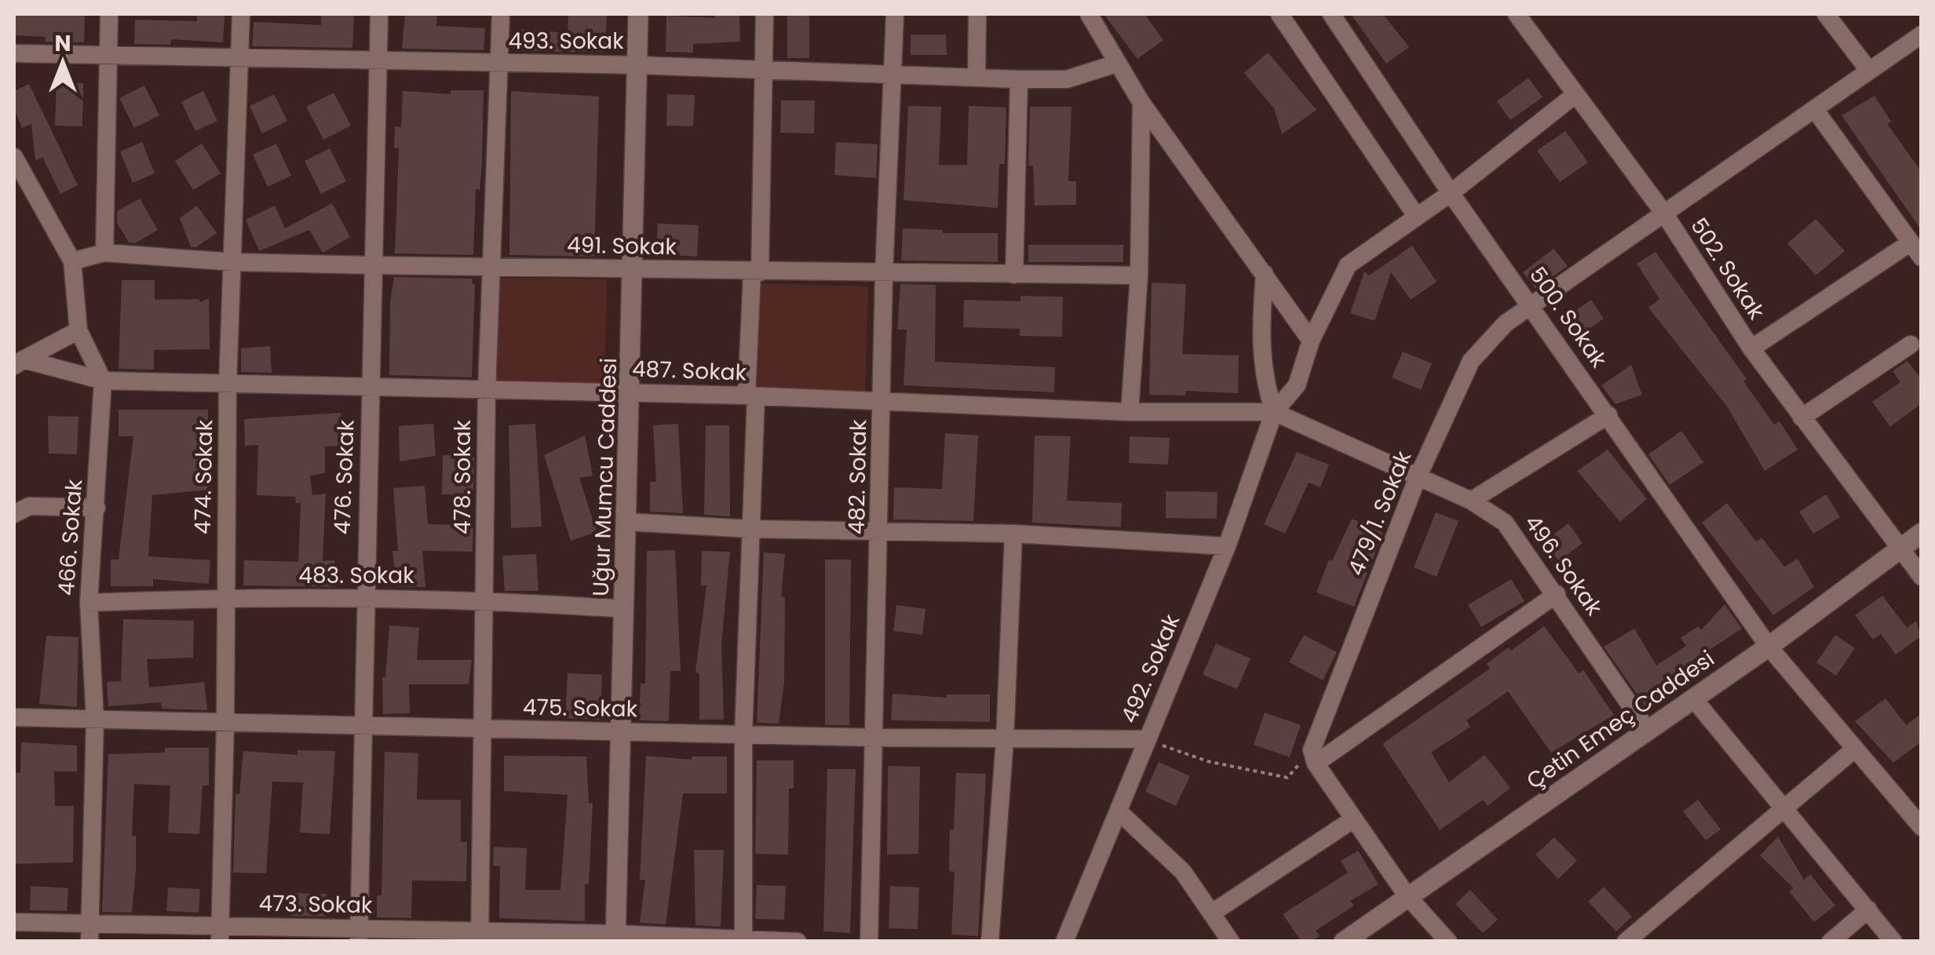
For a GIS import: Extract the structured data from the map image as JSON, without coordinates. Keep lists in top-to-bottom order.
{
  "streets": {
    "street": [
      "493. Sokak",
      "491. Sokak",
      "502. Sokak",
      "500. Sokak",
      "487. Sokak",
      "474. Sokak",
      "476. Sokak",
      "478. Sokak",
      "Uğur Mumcu Caddesi",
      "482. Sokak",
      "479/1. Sokak",
      "466. Sokak",
      "496. Sokak",
      "483. Sokak",
      "492. Sokak",
      "475. Sokak",
      "Çetin Emeç Caddesi",
      "473. Sokak"
    ]
  },
  "crossings": [
    ["493. Sokak", "474. Sokak"],
    ["493. Sokak", "476. Sokak"],
    ["493. Sokak", "478. Sokak"],
    ["493. Sokak", "Uğur Mumcu Caddesi"],
    ["493. Sokak", "482. Sokak"],
    ["491. Sokak", "474. Sokak"],
    ["491. Sokak", "476. Sokak"],
    ["491. Sokak", "478. Sokak"],
    ["491. Sokak", "Uğur Mumcu Caddesi"],
    ["491. Sokak", "482. Sokak"],
    ["491. Sokak", "466. Sokak"],
    ["502. Sokak", "479/1. Sokak"],
    ["502. Sokak", "492. Sokak"],
    ["502. Sokak", "Çetin Emeç Caddesi"],
    ["500. Sokak", "479/1. Sokak"],
    ["500. Sokak", "492. Sokak"],
    ["500. Sokak", "Çetin Emeç Caddesi"],
    ["487. Sokak", "474. Sokak"],
    ["487. Sokak", "476. Sokak"],
    ["487. Sokak", "478. Sokak"],
    ["487. Sokak", "Uğur Mumcu Caddesi"],
    ["487. Sokak", "482. Sokak"],
    ["487. Sokak", "466. Sokak"],
    ["487. Sokak", "496. Sokak"],
    ["487. Sokak", "492. Sokak"],
    ["474. Sokak", "483. Sokak"],
    ["474. Sokak", "475. Sokak"],
    ["474. Sokak", "473. Sokak"],
    ["476. Sokak", "483. Sokak"],
    ["476. Sokak", "475. Sokak"],
    ["476. Sokak", "473. Sokak"],
    ["478. Sokak", "483. Sokak"],
    ["478. Sokak", "475. Sokak"],
    ["478. Sokak", "473. Sokak"],
    ["Uğur Mumcu Caddesi", "483. Sokak"],
    ["Uğur Mumcu Caddesi", "475. Sokak"],
    ["Uğur Mumcu Caddesi", "473. Sokak"],
    ["482. Sokak", "475. Sokak"],
    ["479/1. Sokak", "496. Sokak"],
    ["466. Sokak", "483. Sokak"],
    ["466. Sokak", "475. Sokak"],
    ["466. Sokak", "473. Sokak"],
    ["496. Sokak", "492. Sokak"],
    ["496. Sokak", "Çetin Emeç Caddesi"],
    ["492. Sokak", "475. Sokak"]
  ],
  "north": "top"
}
